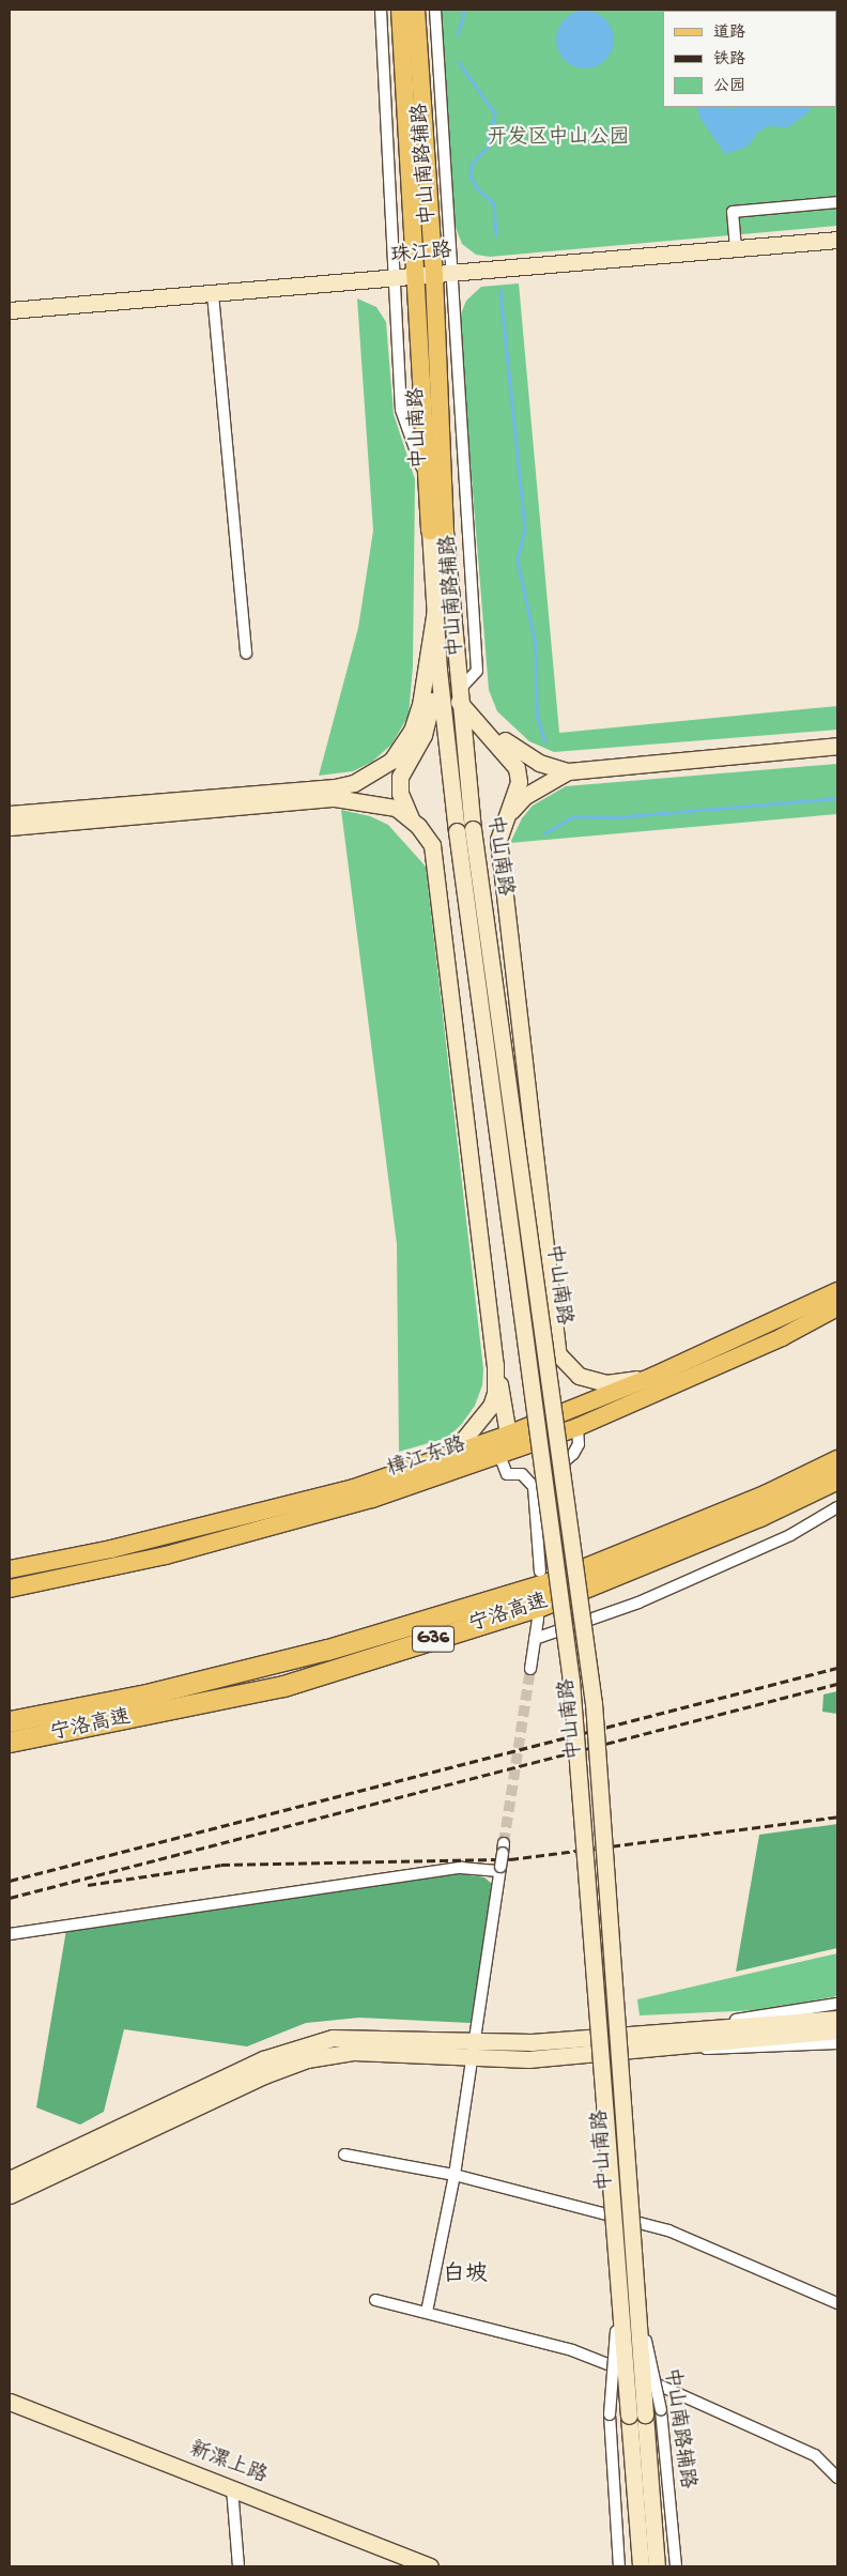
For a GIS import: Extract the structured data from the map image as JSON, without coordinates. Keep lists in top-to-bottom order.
{
  "streets": {
    "highway": ["宁洛高速", "G36"],
    "main road": [
      "珠江路",
      "中山南路",
      "樟江东路",
      "新漯上路"
    ],
    "street": ["中山南路辅路"]
  },
  "crossings": [
    ["中山南路辅路", "珠江路"],
    ["中山南路辅路", "中山南路"],
    ["珠江路", "中山南路"]
  ],
  "districts": ["白坡"],
  "parks": ["开发区中山公园"],
  "legend": ["道路", "铁路", "公园"]
}
